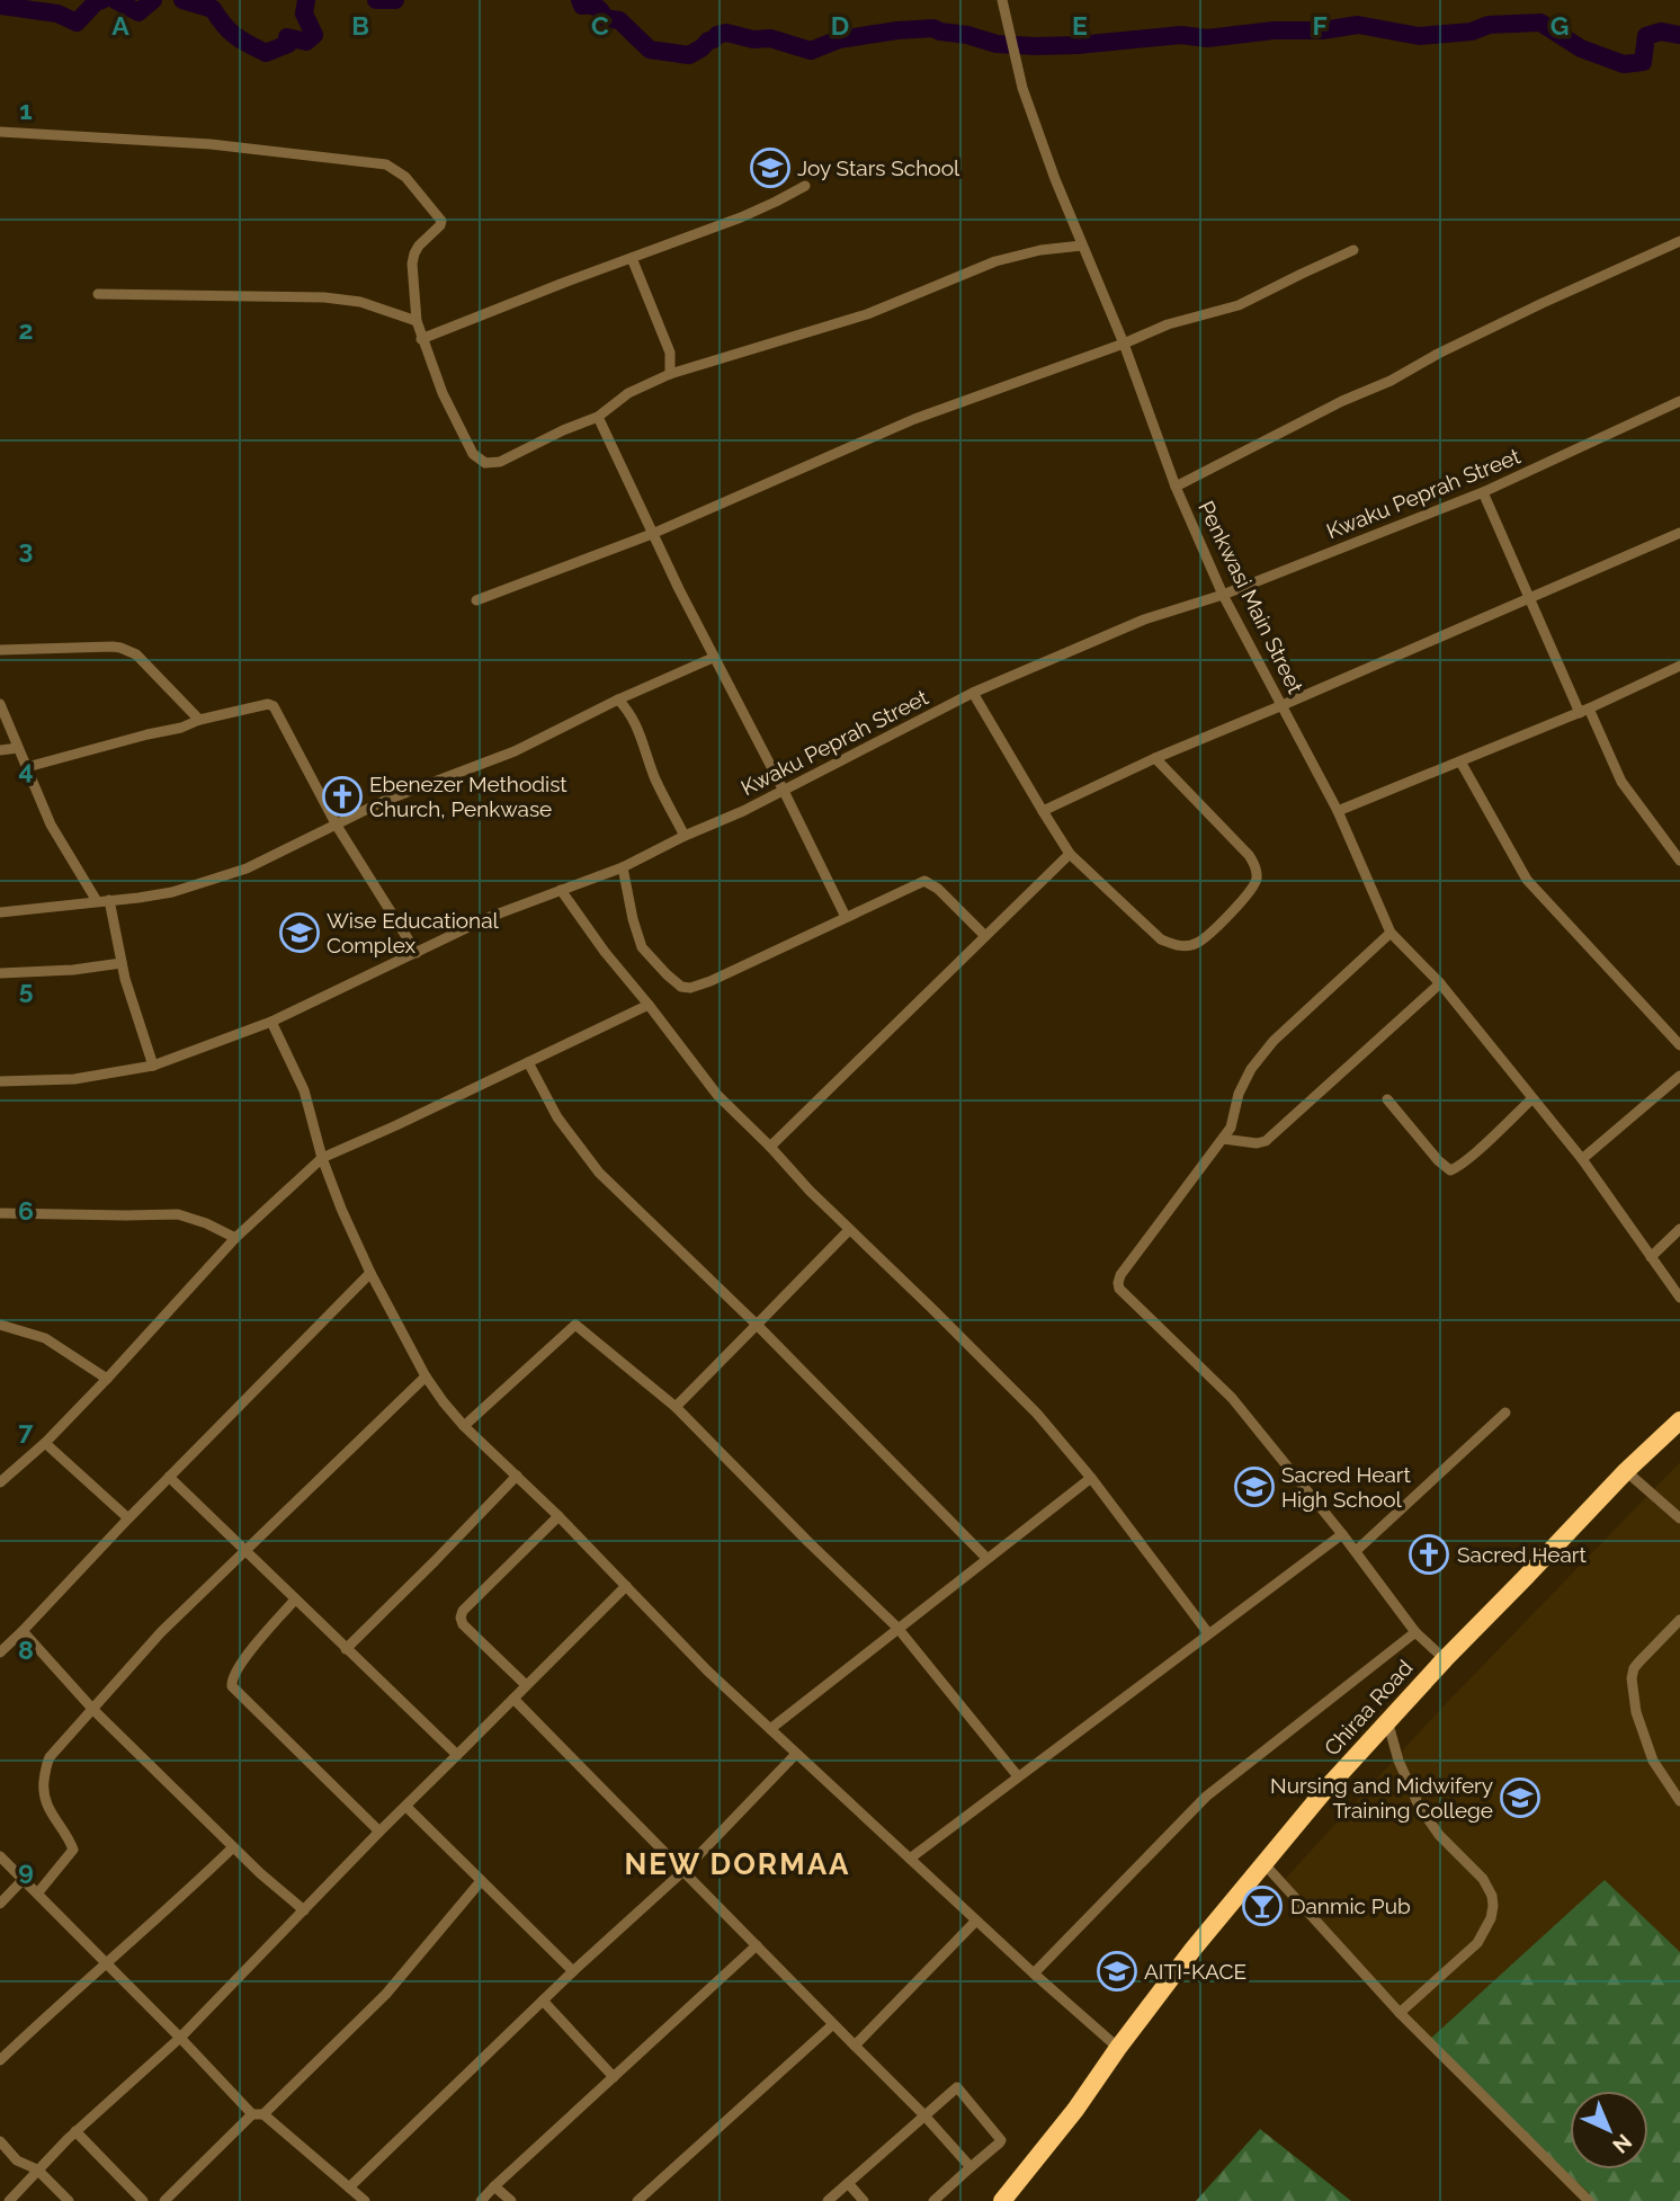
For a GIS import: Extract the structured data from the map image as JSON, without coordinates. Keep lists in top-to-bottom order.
{
  "streets": {
    "highway": ["Chiraa Road"],
    "street": ["Kwaku Peprah Street", "Penkwasi Main Street"]
  },
  "crossings": [
    ["Kwaku Peprah Street", "Penkwasi Main Street"]
  ],
  "districts": ["NEW DORMAA"],
  "places": {
    "school or university": [
      "Joy Stars School",
      "Wise Educational Complex",
      "Sacred Heart High School",
      "Nursing and Midwifery Training College",
      "AITI-KACE"
    ],
    "church": ["Ebenezer Methodist Church, Penkwase", "Sacred Heart"],
    "bar": ["Danmic Pub"]
  },
  "north": "bottom right",
  "grid": {
    "columns": [
      "A",
      "B",
      "C",
      "D",
      "E",
      "F",
      "G"
    ],
    "rows": [
      "1",
      "2",
      "3",
      "4",
      "5",
      "6",
      "7",
      "8",
      "9"
    ]
  }
}
